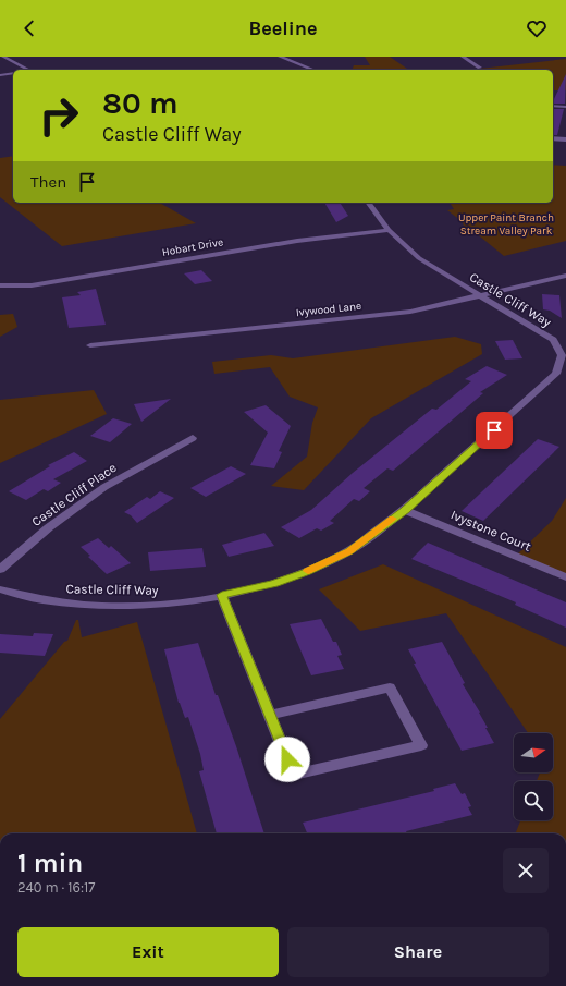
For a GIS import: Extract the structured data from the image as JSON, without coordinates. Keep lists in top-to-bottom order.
{
  "streets": {
    "street": [
      "Hobart Drive",
      "Castle Cliff Way",
      "Ivywood Lane",
      "Castle Cliff Place",
      "Ivystone Court"
    ]
  },
  "crossings": [
    ["Hobart Drive", "Castle Cliff Way"],
    ["Castle Cliff Way", "Ivywood Lane"],
    ["Castle Cliff Way", "Ivystone Court"]
  ],
  "parks": ["Upper Paint Branch Stream Valley Park"],
  "north": "right",
  "page": {
    "header": "Beeline",
    "turn": ["80 m", "Castle Cliff Way"],
    "then": "Then",
    "heading": ["1 min", "240 m · 16:17"],
    "buttons": ["Exit", "Share"]
  }
}
